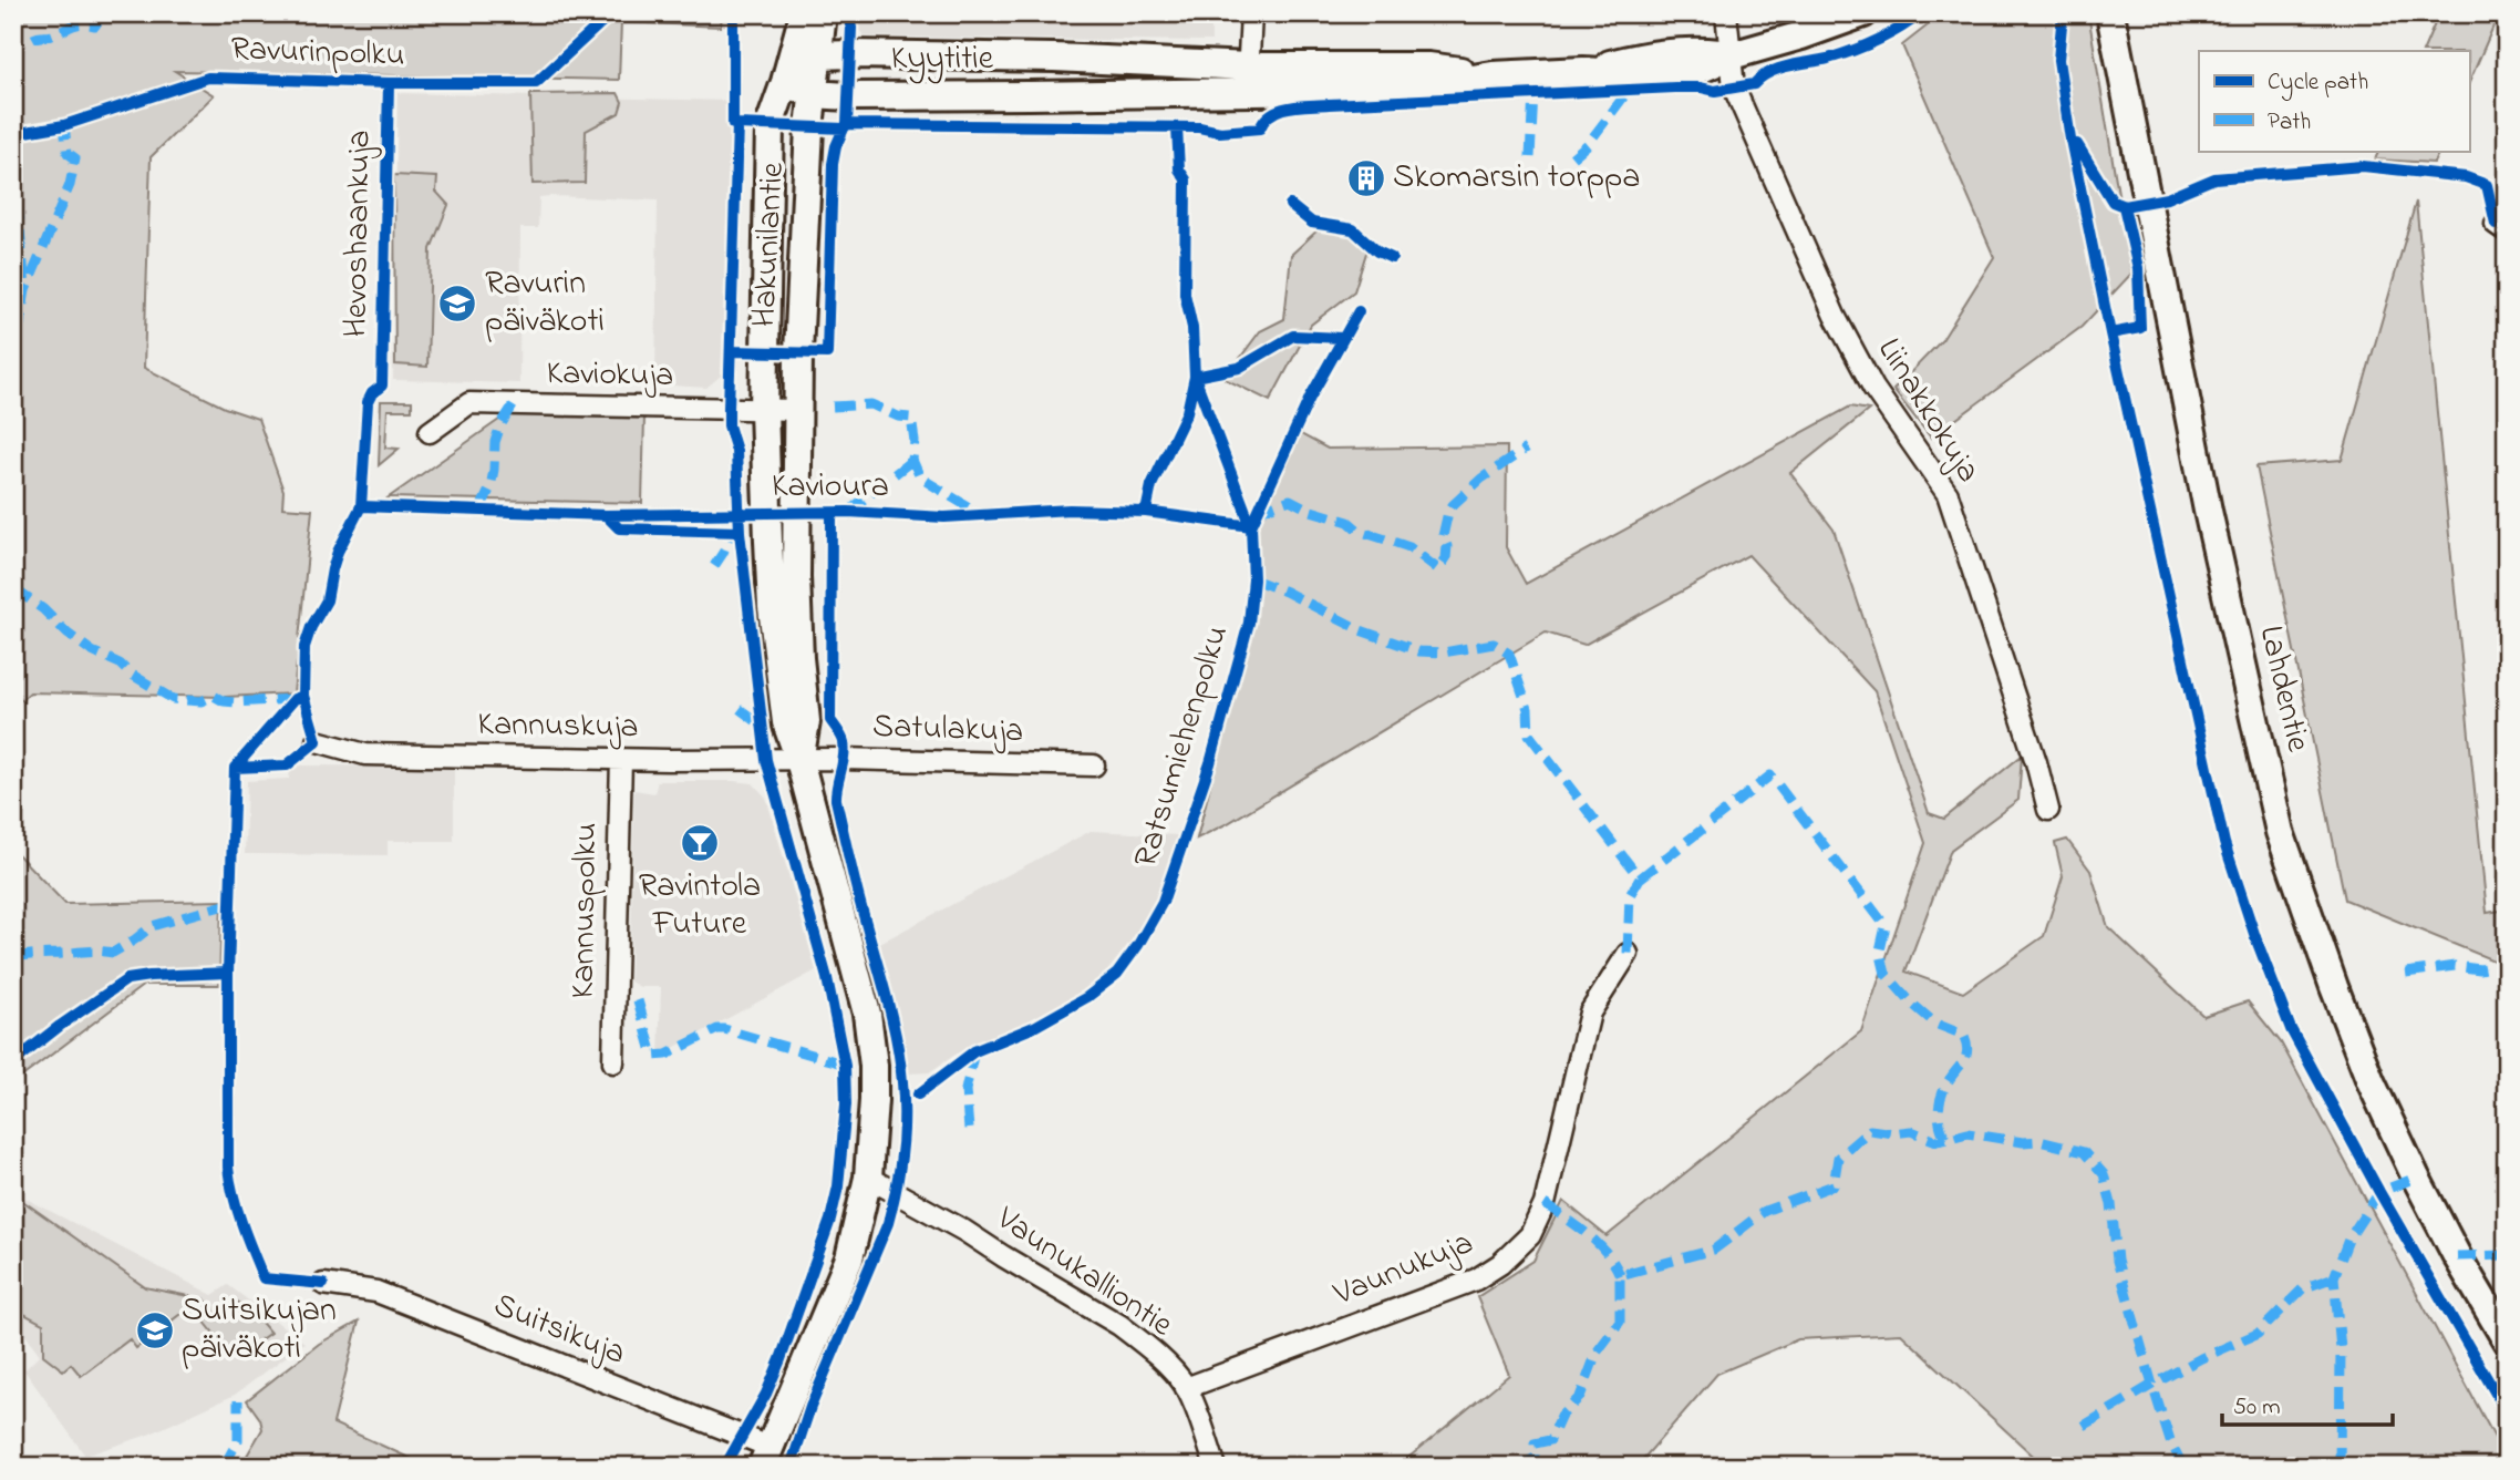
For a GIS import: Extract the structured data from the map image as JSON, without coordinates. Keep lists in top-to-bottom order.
{
  "streets": {
    "main road": ["Kyytitie", "Hakunilantie", "Lahdentie"],
    "street": [
      "Kaviokuja",
      "Liinakkokuja",
      "Kannuskuja",
      "Satulakuja",
      "Kannuspolku",
      "Vaunukuja",
      "Vaunukalliontie",
      "Suitsikuja"
    ],
    "cycle path": ["Ravurinpolku", "Kavioura", "Ratsumiehenpolku"]
  },
  "crossings": [
    ["Kyytitie", "Hakunilantie"],
    ["Kyytitie", "Liinakkokuja"],
    ["Hakunilantie", "Kaviokuja"],
    ["Hakunilantie", "Kannuskuja"],
    ["Hakunilantie", "Satulakuja"],
    ["Hakunilantie", "Vaunukalliontie"],
    ["Hakunilantie", "Suitsikuja"],
    ["Kannuskuja", "Satulakuja"],
    ["Kannuskuja", "Kannuspolku"],
    ["Vaunukuja", "Vaunukalliontie"]
  ],
  "places": {
    "building": ["Skomarsin torppa"],
    "school or university": ["Ravurin päiväkoti", "Suitsikujan päiväkoti"],
    "bar": ["Ravintola Future"]
  },
  "legend": ["Cycle path", "Path"],
  "scale_bar": "50 m"
}
